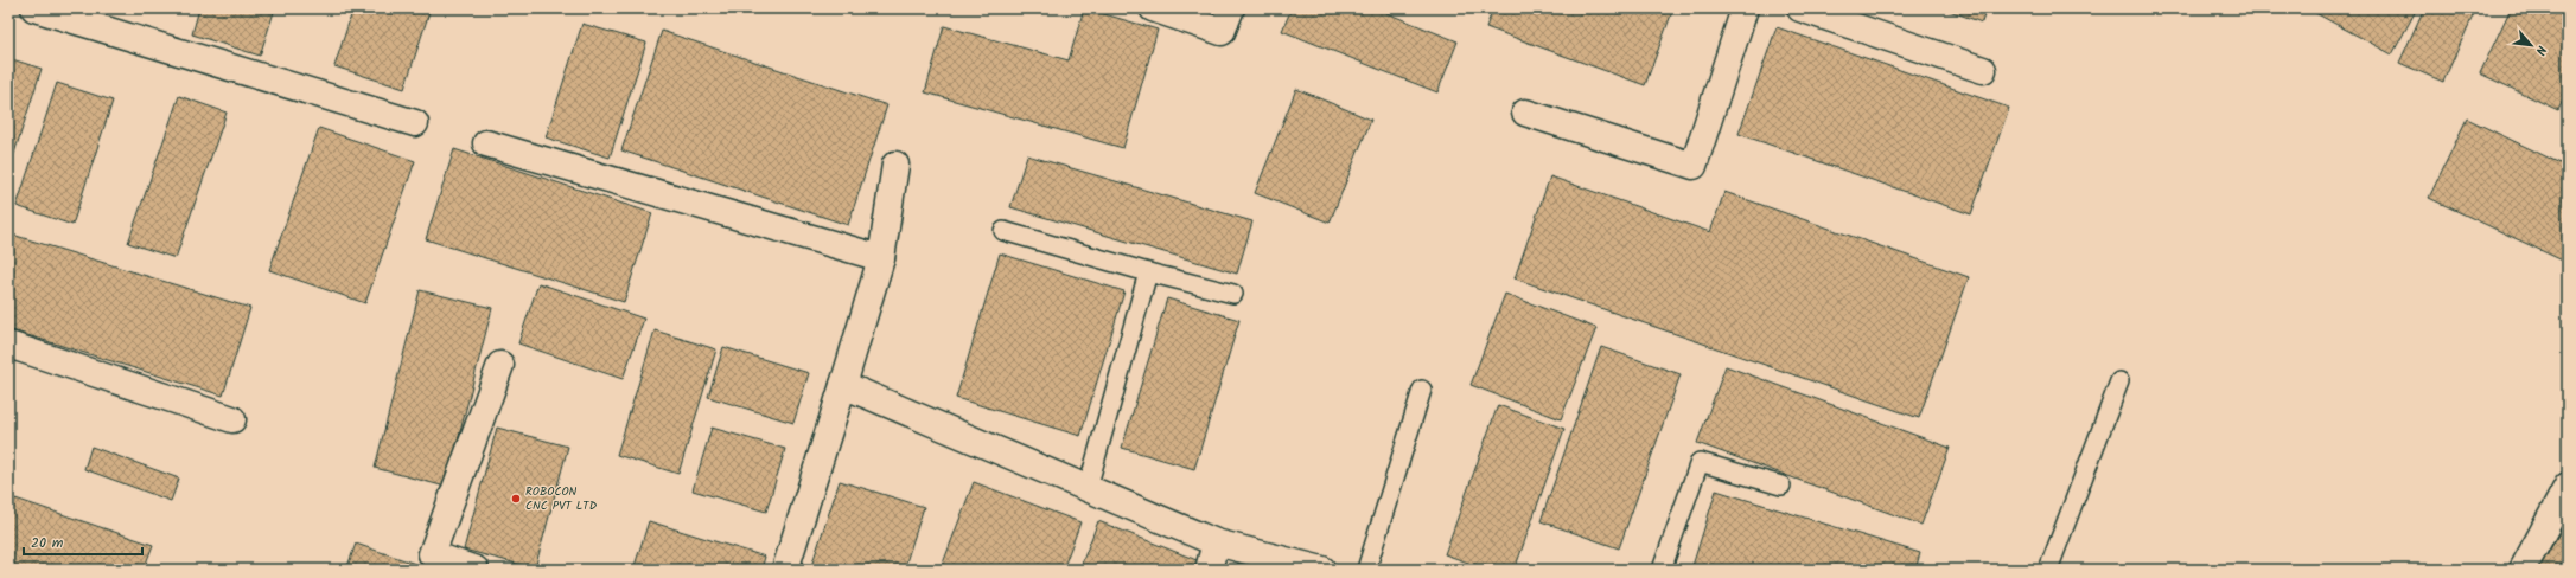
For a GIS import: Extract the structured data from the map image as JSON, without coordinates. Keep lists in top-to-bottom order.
{
  "places": ["ROBOCON CNC PVT LTD"],
  "scale_bar": "20 m",
  "north": "bottom right"
}
